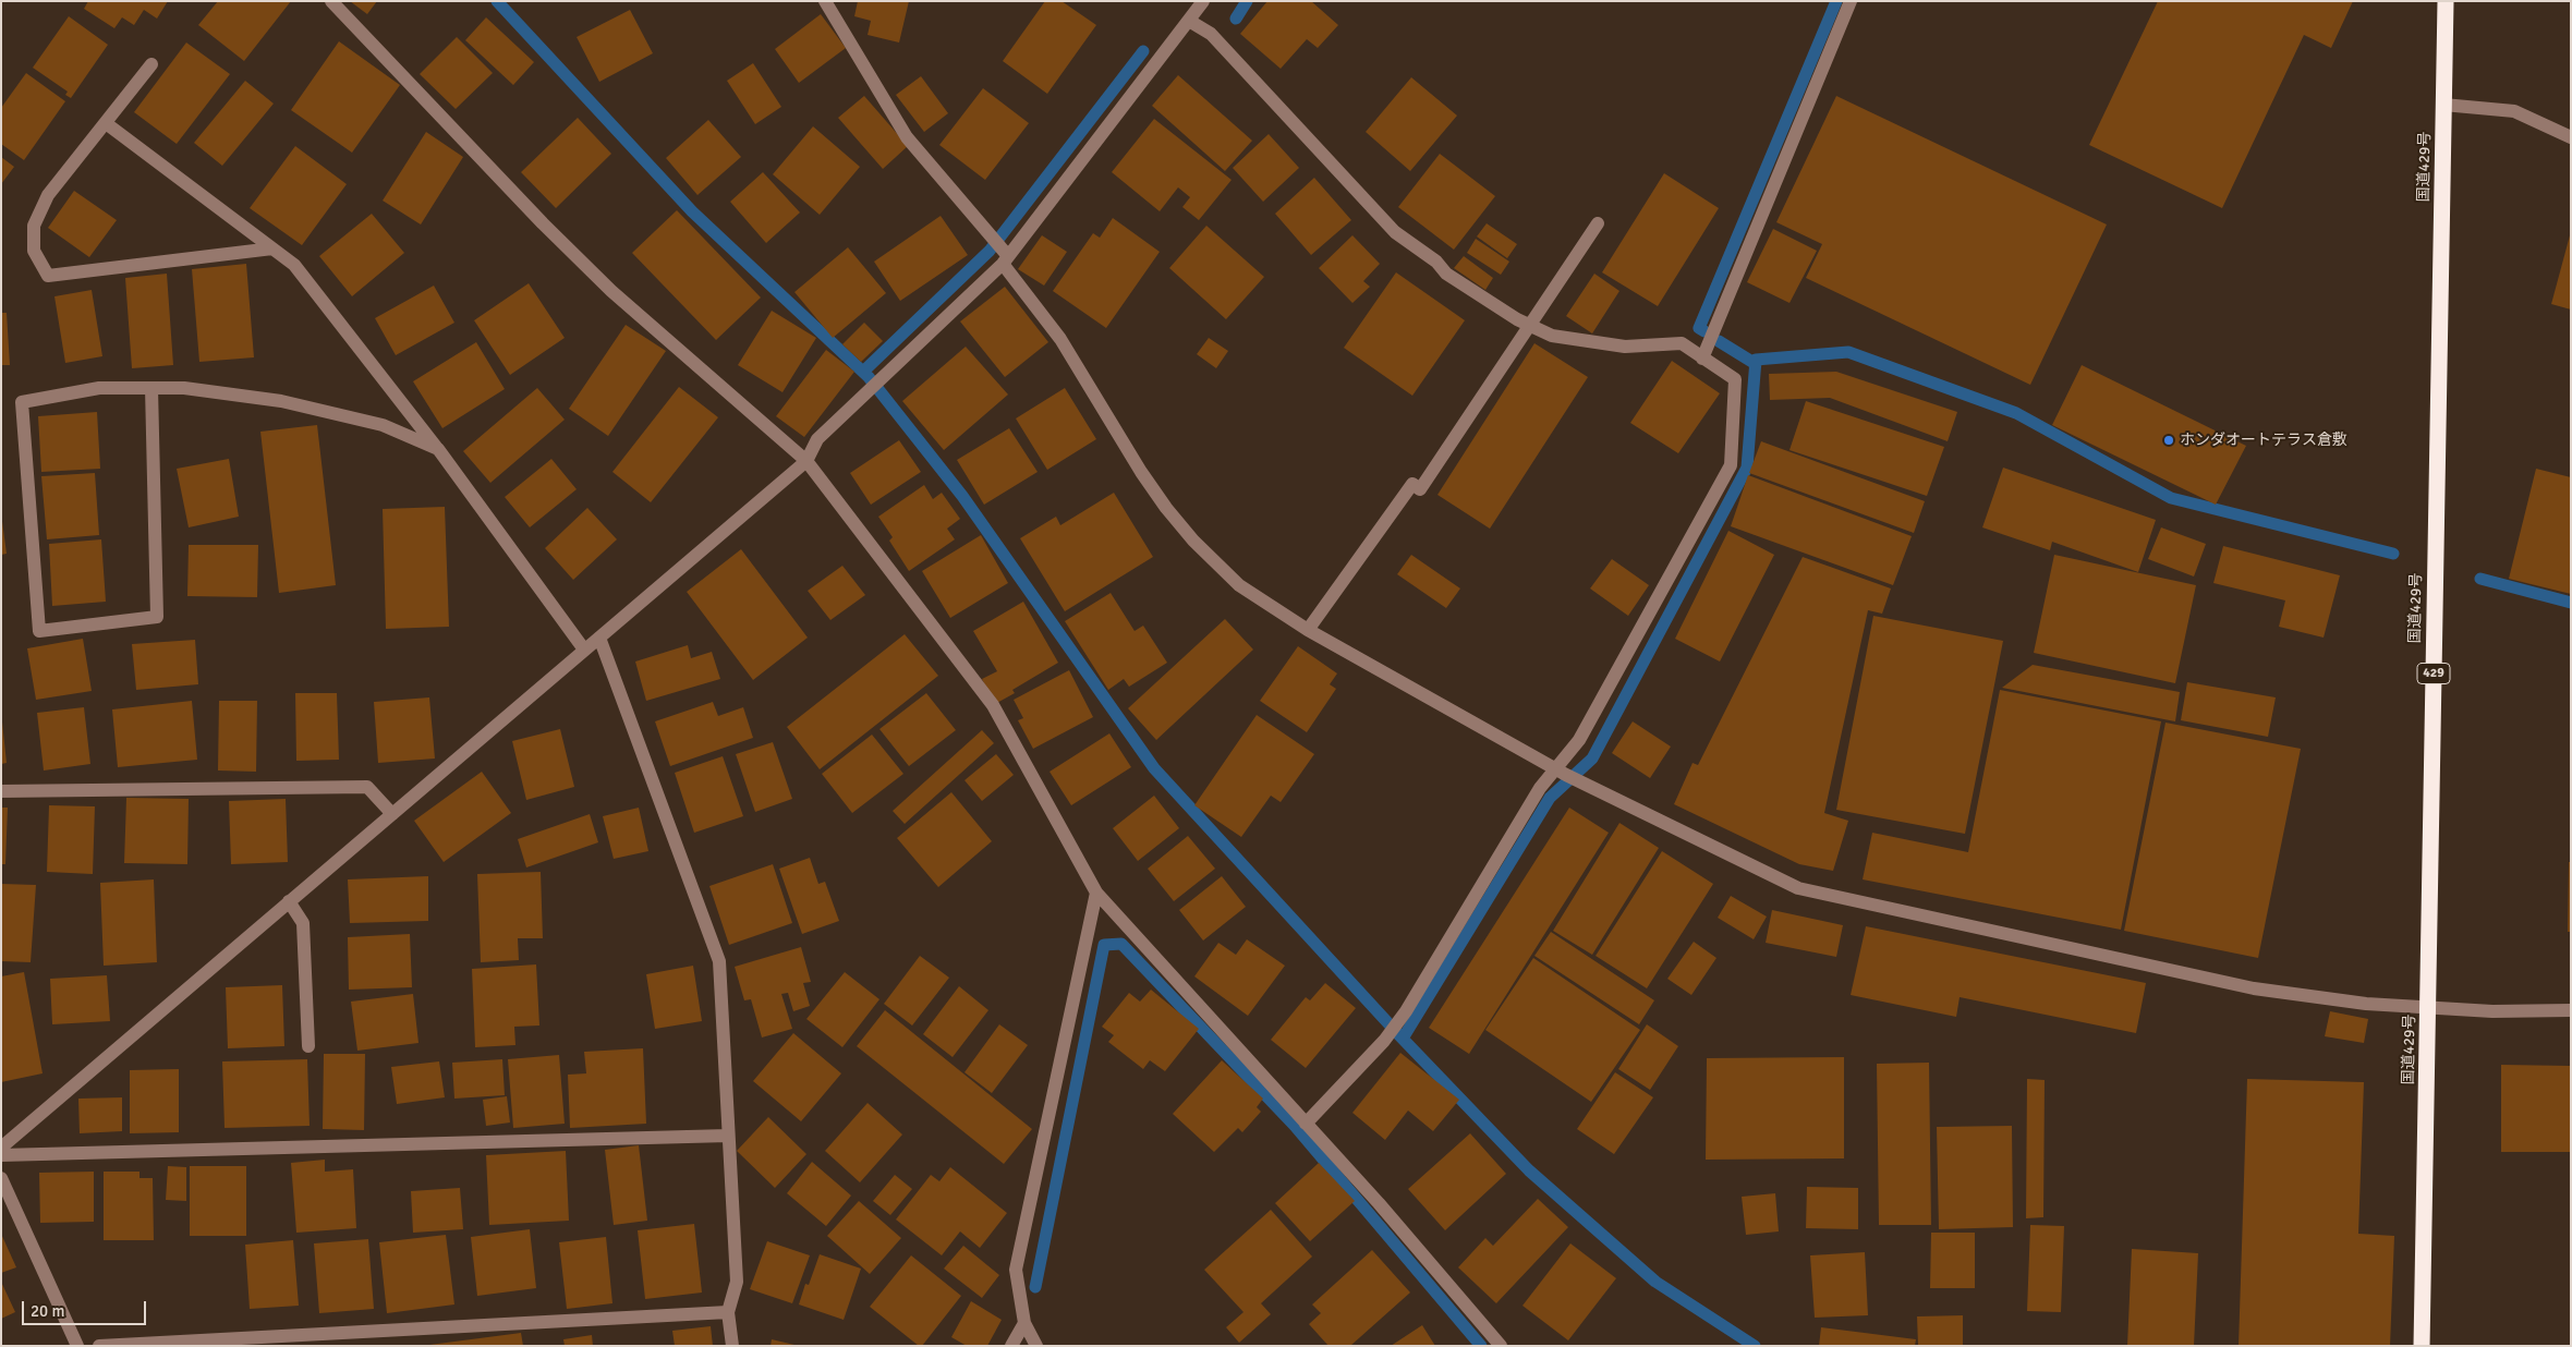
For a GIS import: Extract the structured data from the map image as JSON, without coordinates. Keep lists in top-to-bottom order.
{
  "streets": {
    "highway": ["国道429号", "429"]
  },
  "places": ["ホンダオートテラス倉敷"],
  "scale_bar": "20 m"
}
